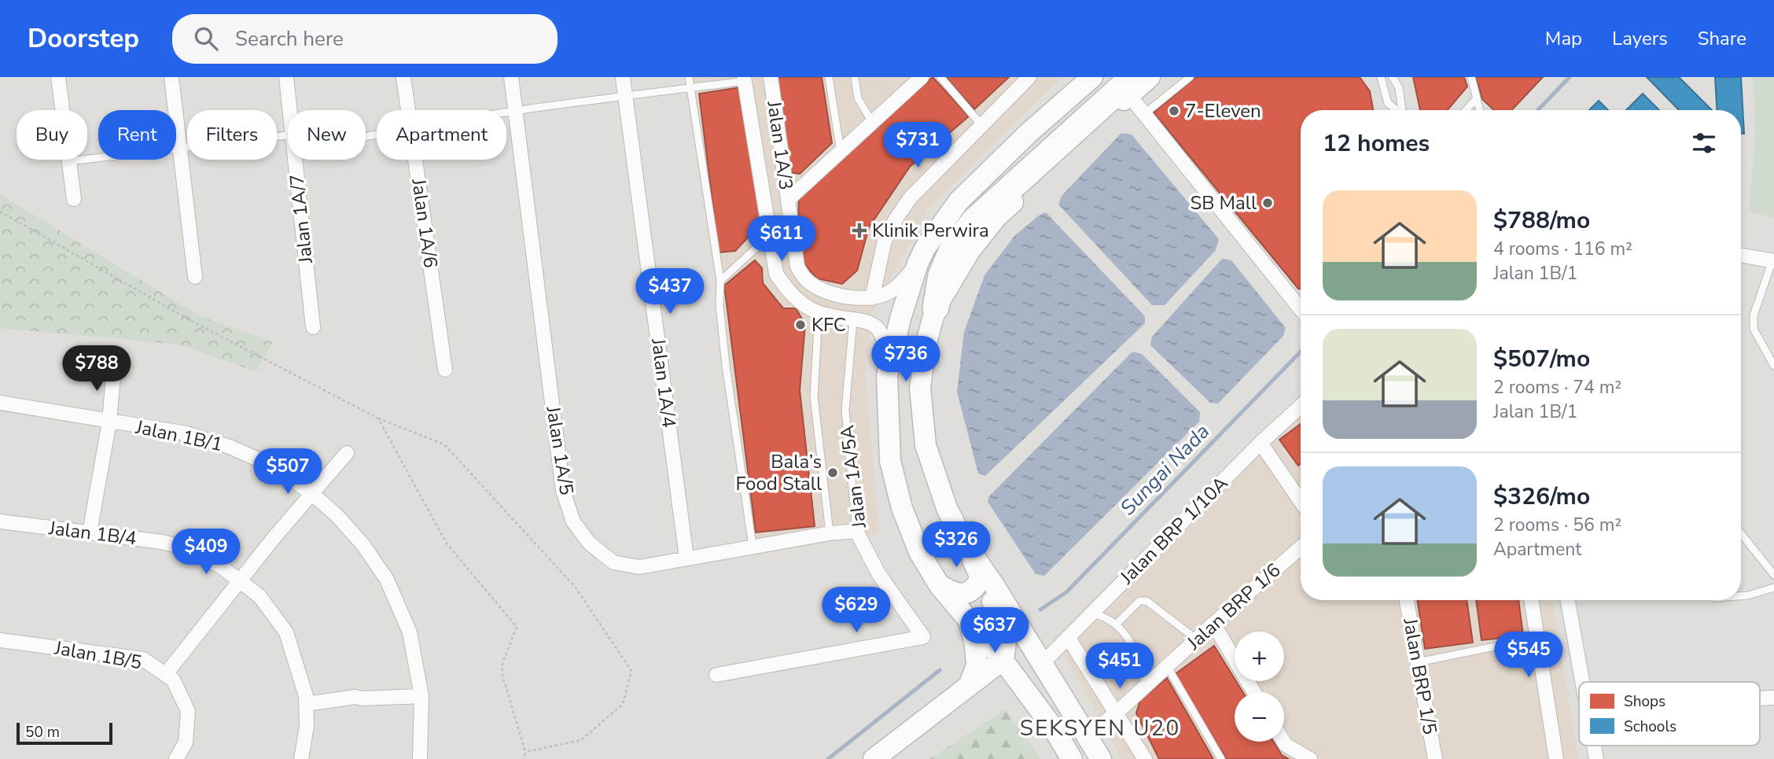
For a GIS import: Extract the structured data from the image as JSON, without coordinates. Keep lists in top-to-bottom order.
{
  "streets": {
    "street": [
      "Jalan 1A/3",
      "Jalan 1A/7",
      "Jalan 1A/6",
      "Jalan 1A/4",
      "Jalan 1B/1",
      "Jalan 1A/5",
      "Jalan 1A/5A",
      "Jalan BRP 1/10A",
      "Jalan 1B/4",
      "Jalan BRP 1/6",
      "Jalan 1B/5",
      "Jalan BRP 1/5"
    ]
  },
  "crossings": [
    ["Jalan 1A/3", "Jalan 1A/5A"],
    ["Jalan 1A/4", "Jalan 1A/5"],
    ["Jalan 1A/5", "Jalan 1A/5A"]
  ],
  "districts": ["SEKSYEN U20"],
  "water": ["Sungai Nada"],
  "places": {
    "other": [
      "7-Eleven",
      "SB Mall",
      "KFC",
      "Bala’s Food Stall"
    ],
    "health": ["Klinik Perwira"]
  },
  "legend": ["Shops", "Schools"],
  "scale_bar": "50 m",
  "page": {
    "header": "Doorstep",
    "search": "Search here",
    "nav": ["Map", "Layers", "Share"],
    "chip": [
      "Buy",
      "Rent",
      "Filters",
      "New",
      "Apartment"
    ],
    "heading": "12 homes",
    "price": [
      "$731",
      "$611",
      "$437",
      "$736",
      "$788",
      "$507",
      "$326",
      "$409",
      "$629",
      "$637",
      "$545",
      "$451"
    ],
    "list": [
      {
        "name": "$788/mo",
        "note": "4 rooms · 116 m² · Jalan 1B/1"
      },
      {
        "name": "$507/mo",
        "note": "2 rooms · 74 m² · Jalan 1B/1"
      },
      {
        "name": "$326/mo",
        "note": "2 rooms · 56 m² · Apartment"
      }
    ],
    "map_buttons": ["+", "−"],
    "scale": "50 m"
  }
}
